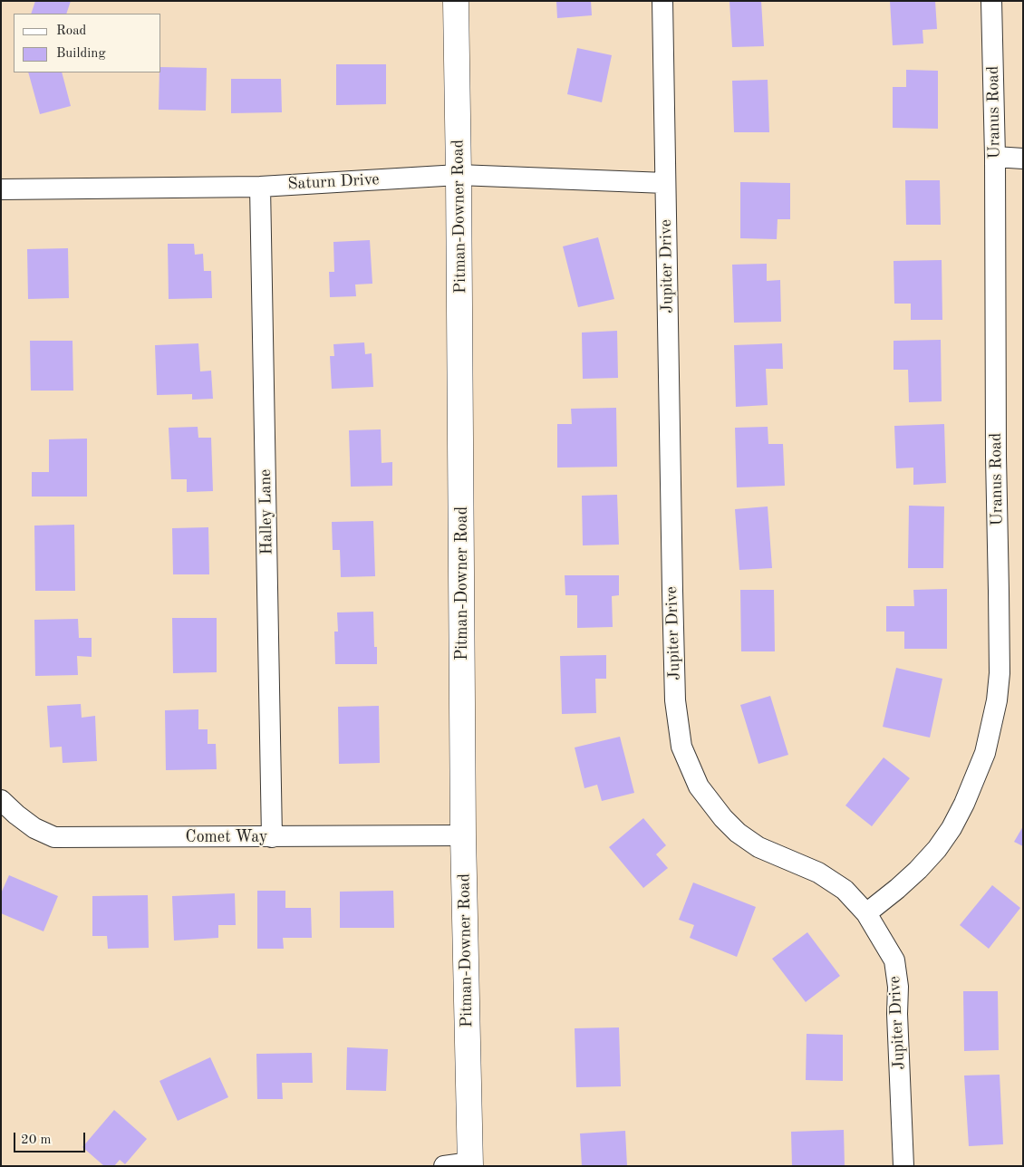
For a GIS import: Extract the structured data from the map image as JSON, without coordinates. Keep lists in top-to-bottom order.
{
  "streets": {
    "street": [
      "Uranus Road",
      "Saturn Drive",
      "Pitman-Downer Road",
      "Jupiter Drive",
      "Halley Lane",
      "Comet Way"
    ]
  },
  "crossings": [
    ["Uranus Road", "Jupiter Drive"],
    ["Saturn Drive", "Pitman-Downer Road"],
    ["Saturn Drive", "Jupiter Drive"],
    ["Saturn Drive", "Halley Lane"],
    ["Pitman-Downer Road", "Comet Way"],
    ["Halley Lane", "Comet Way"]
  ],
  "legend": ["Road", "Building"],
  "scale_bar": "20 m"
}
